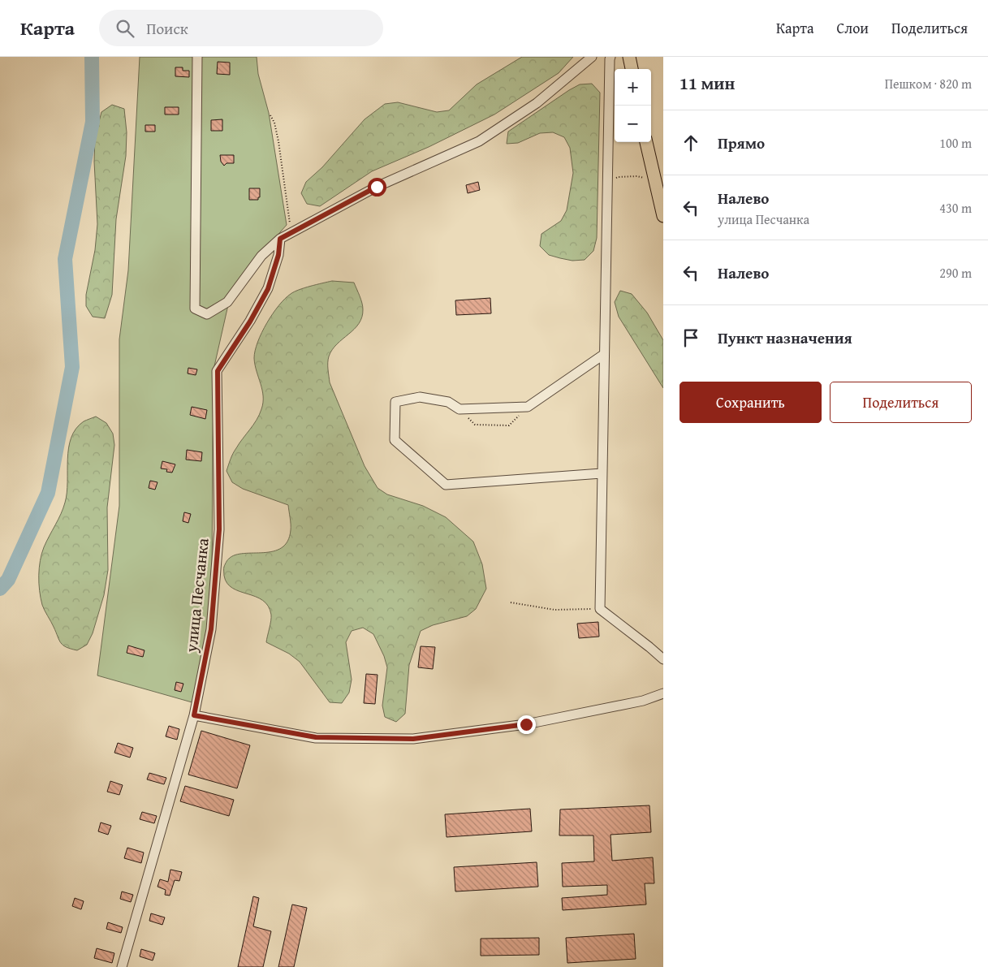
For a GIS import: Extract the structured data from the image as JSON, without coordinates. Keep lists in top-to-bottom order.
{
  "streets": {
    "street": ["улица Песчанка"]
  },
  "page": {
    "header": "Карта",
    "search": "Поиск",
    "nav": ["Карта", "Слои", "Поделиться"],
    "heading": ["11 мин", "Пешком · 820 m"],
    "map_buttons": ["+", "−"],
    "list": [
      ["Прямо", "100 m"],
      ["Налево", "улица Песчанка", "430 m"],
      ["Налево", "290 m"],
      "Пункт назначения"
    ],
    "buttons": ["Сохранить", "Поделиться"]
  }
}
